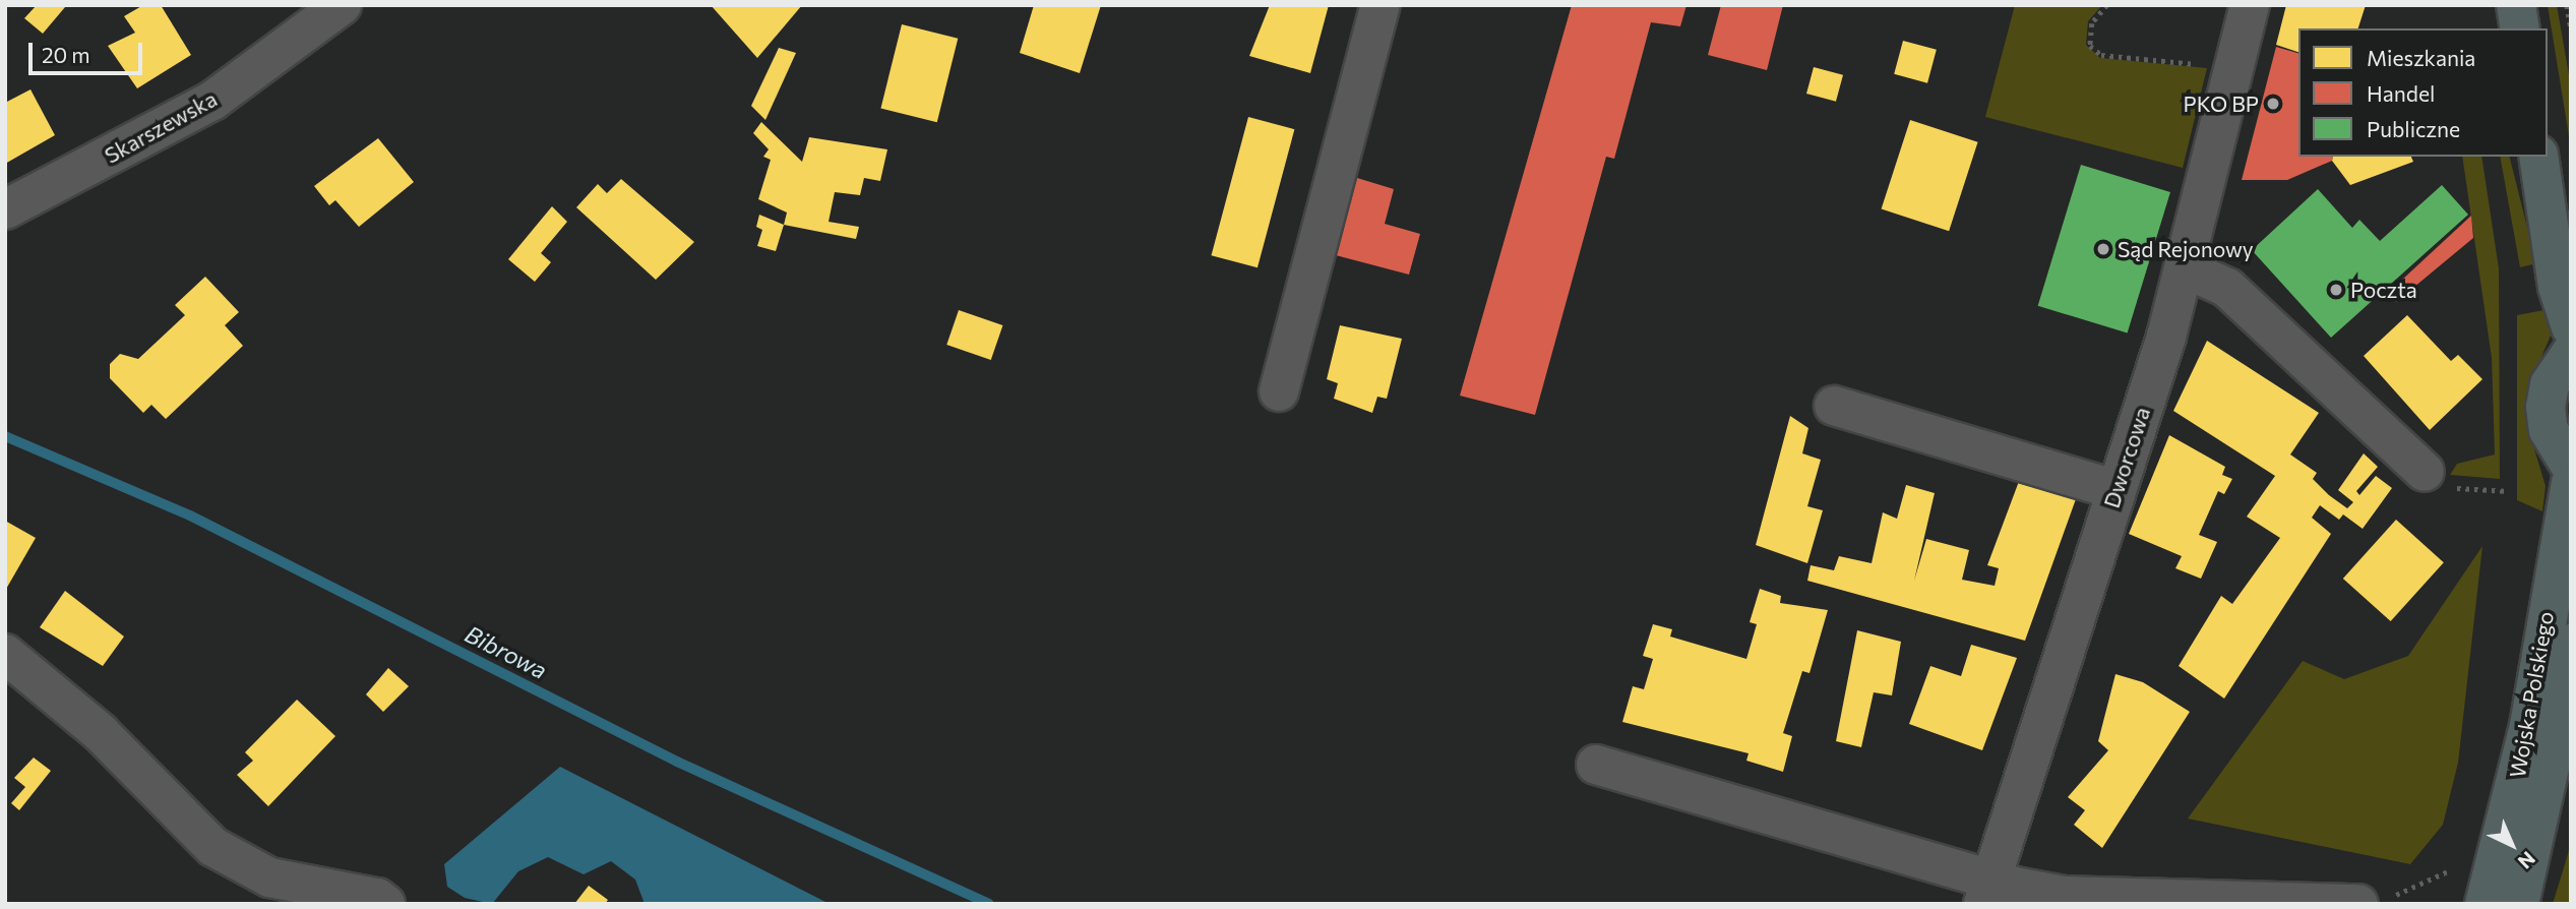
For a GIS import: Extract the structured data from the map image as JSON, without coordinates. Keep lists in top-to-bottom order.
{
  "streets": {
    "main road": ["Wojska Polskiego"],
    "street": ["Skarszewska", "Dworcowa"]
  },
  "water": ["Bibrowa"],
  "places": ["PKO BP", "Sąd Rejonowy", "Poczta"],
  "legend": ["Mieszkania", "Handel", "Publiczne"],
  "scale_bar": "20 m",
  "north": "bottom right"
}
